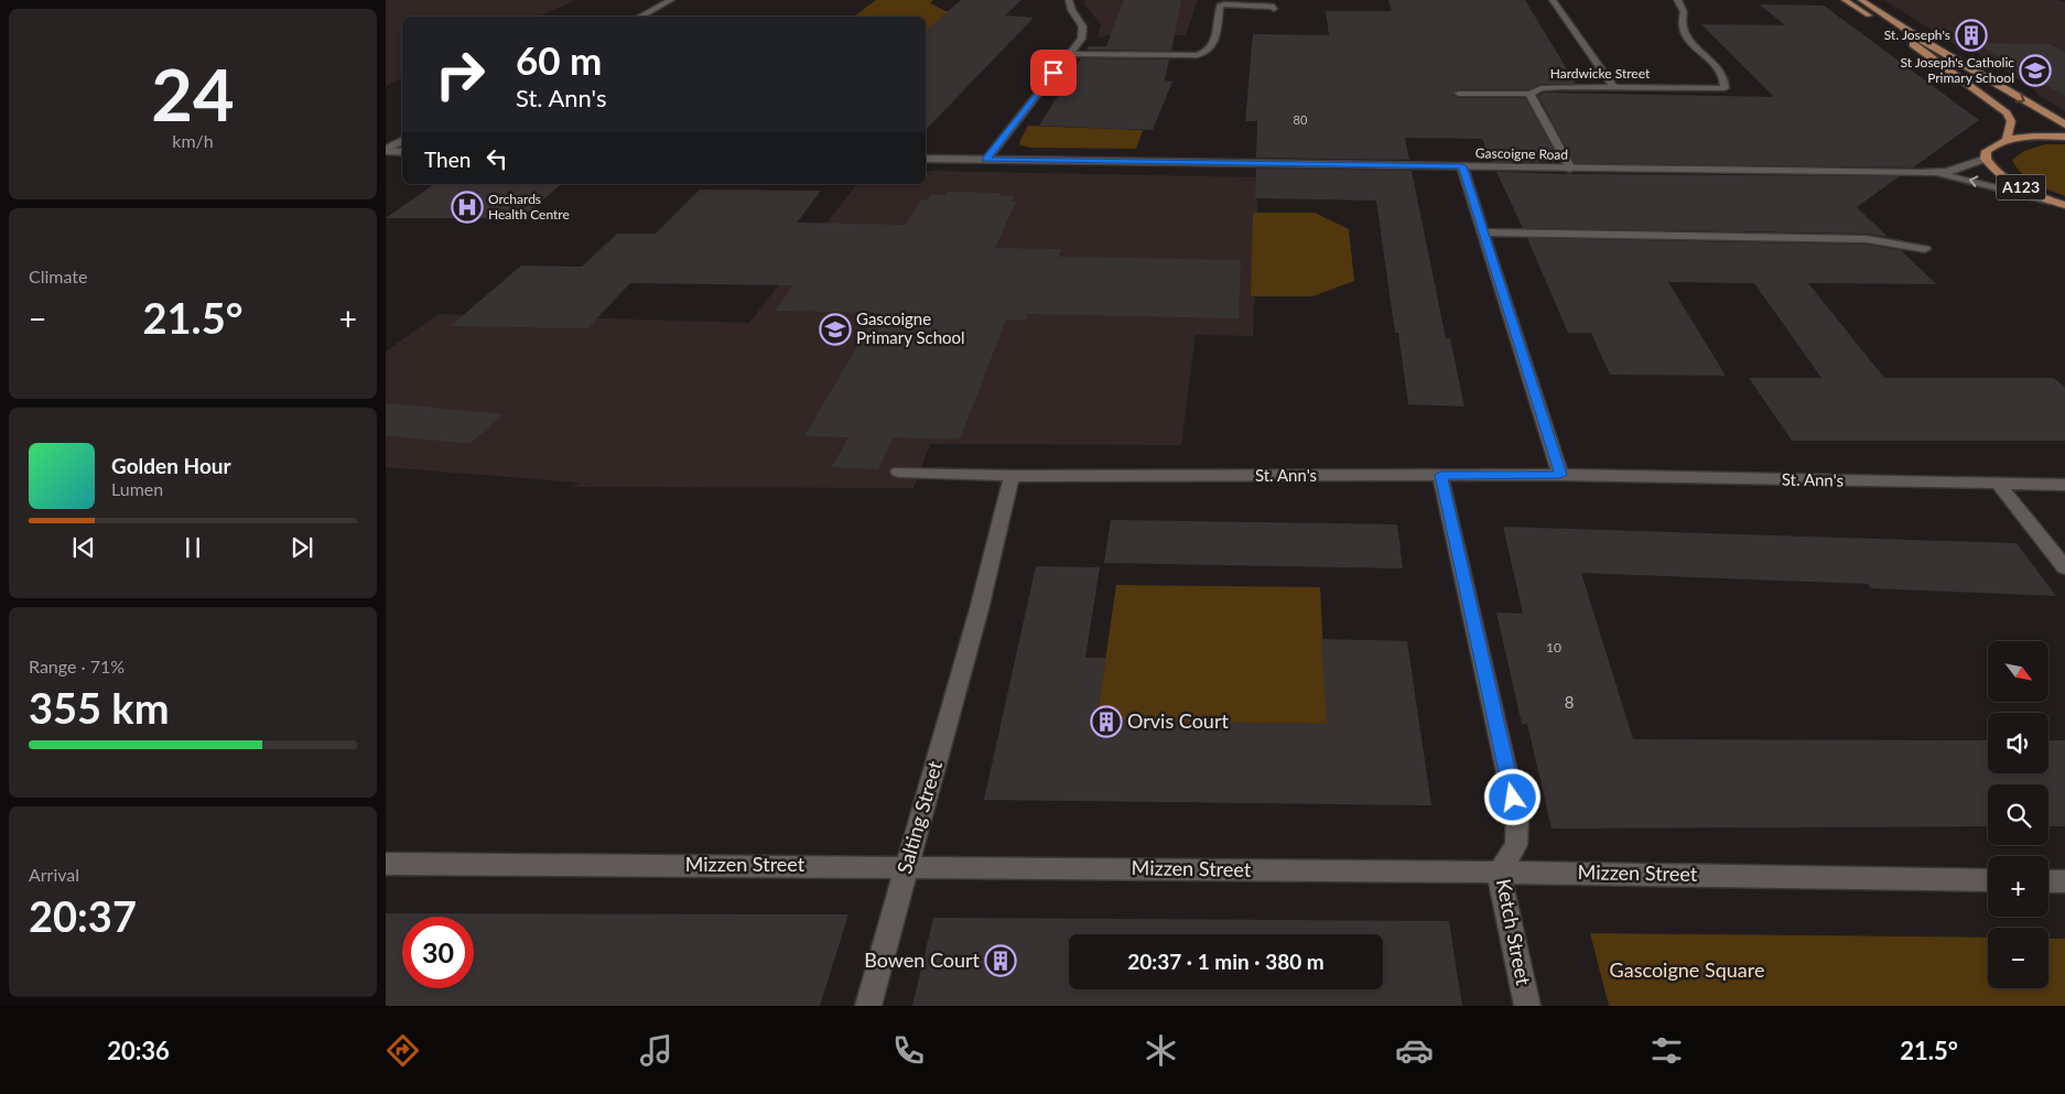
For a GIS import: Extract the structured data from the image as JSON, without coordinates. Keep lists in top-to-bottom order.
{
  "streets": {
    "main road": ["A123"],
    "street": [
      "Hardwicke Street",
      "Gascoigne Road",
      "St. Ann's",
      "Salting Street",
      "Mizzen Street",
      "Ketch Street"
    ]
  },
  "crossings": [
    ["Hardwicke Street", "Gascoigne Road"],
    ["Gascoigne Road", "A123"],
    ["St. Ann's", "Salting Street"],
    ["St. Ann's", "Ketch Street"],
    ["Salting Street", "Mizzen Street"],
    ["Mizzen Street", "Ketch Street"]
  ],
  "parks": ["Gascoigne Square"],
  "places": {
    "building": ["St. Joseph's", "Orvis Court", "Bowen Court"],
    "school or university": ["St Joseph's Catholic Primary School", "Gascoigne Primary School"],
    "hospital": ["Orchards Health Centre"]
  },
  "house_numbers": ["80", "10", "8"],
  "north": "bottom right",
  "page": {
    "tile": [
      ["24", "km/h"],
      "Climate",
      ["Range · 71%", "355 km"],
      ["Arrival", "20:37"]
    ],
    "turn": ["60 m", "St. Ann's"],
    "then": "Then",
    "heat": ["−", "21.5°", "+"],
    "song": ["Golden Hour", "Lumen"],
    "map_buttons": ["+", "−"],
    "limit": "30",
    "trip": "20:37 · 1 min · 380 m",
    "tabs": ["20:36", "21.5°"]
  }
}
